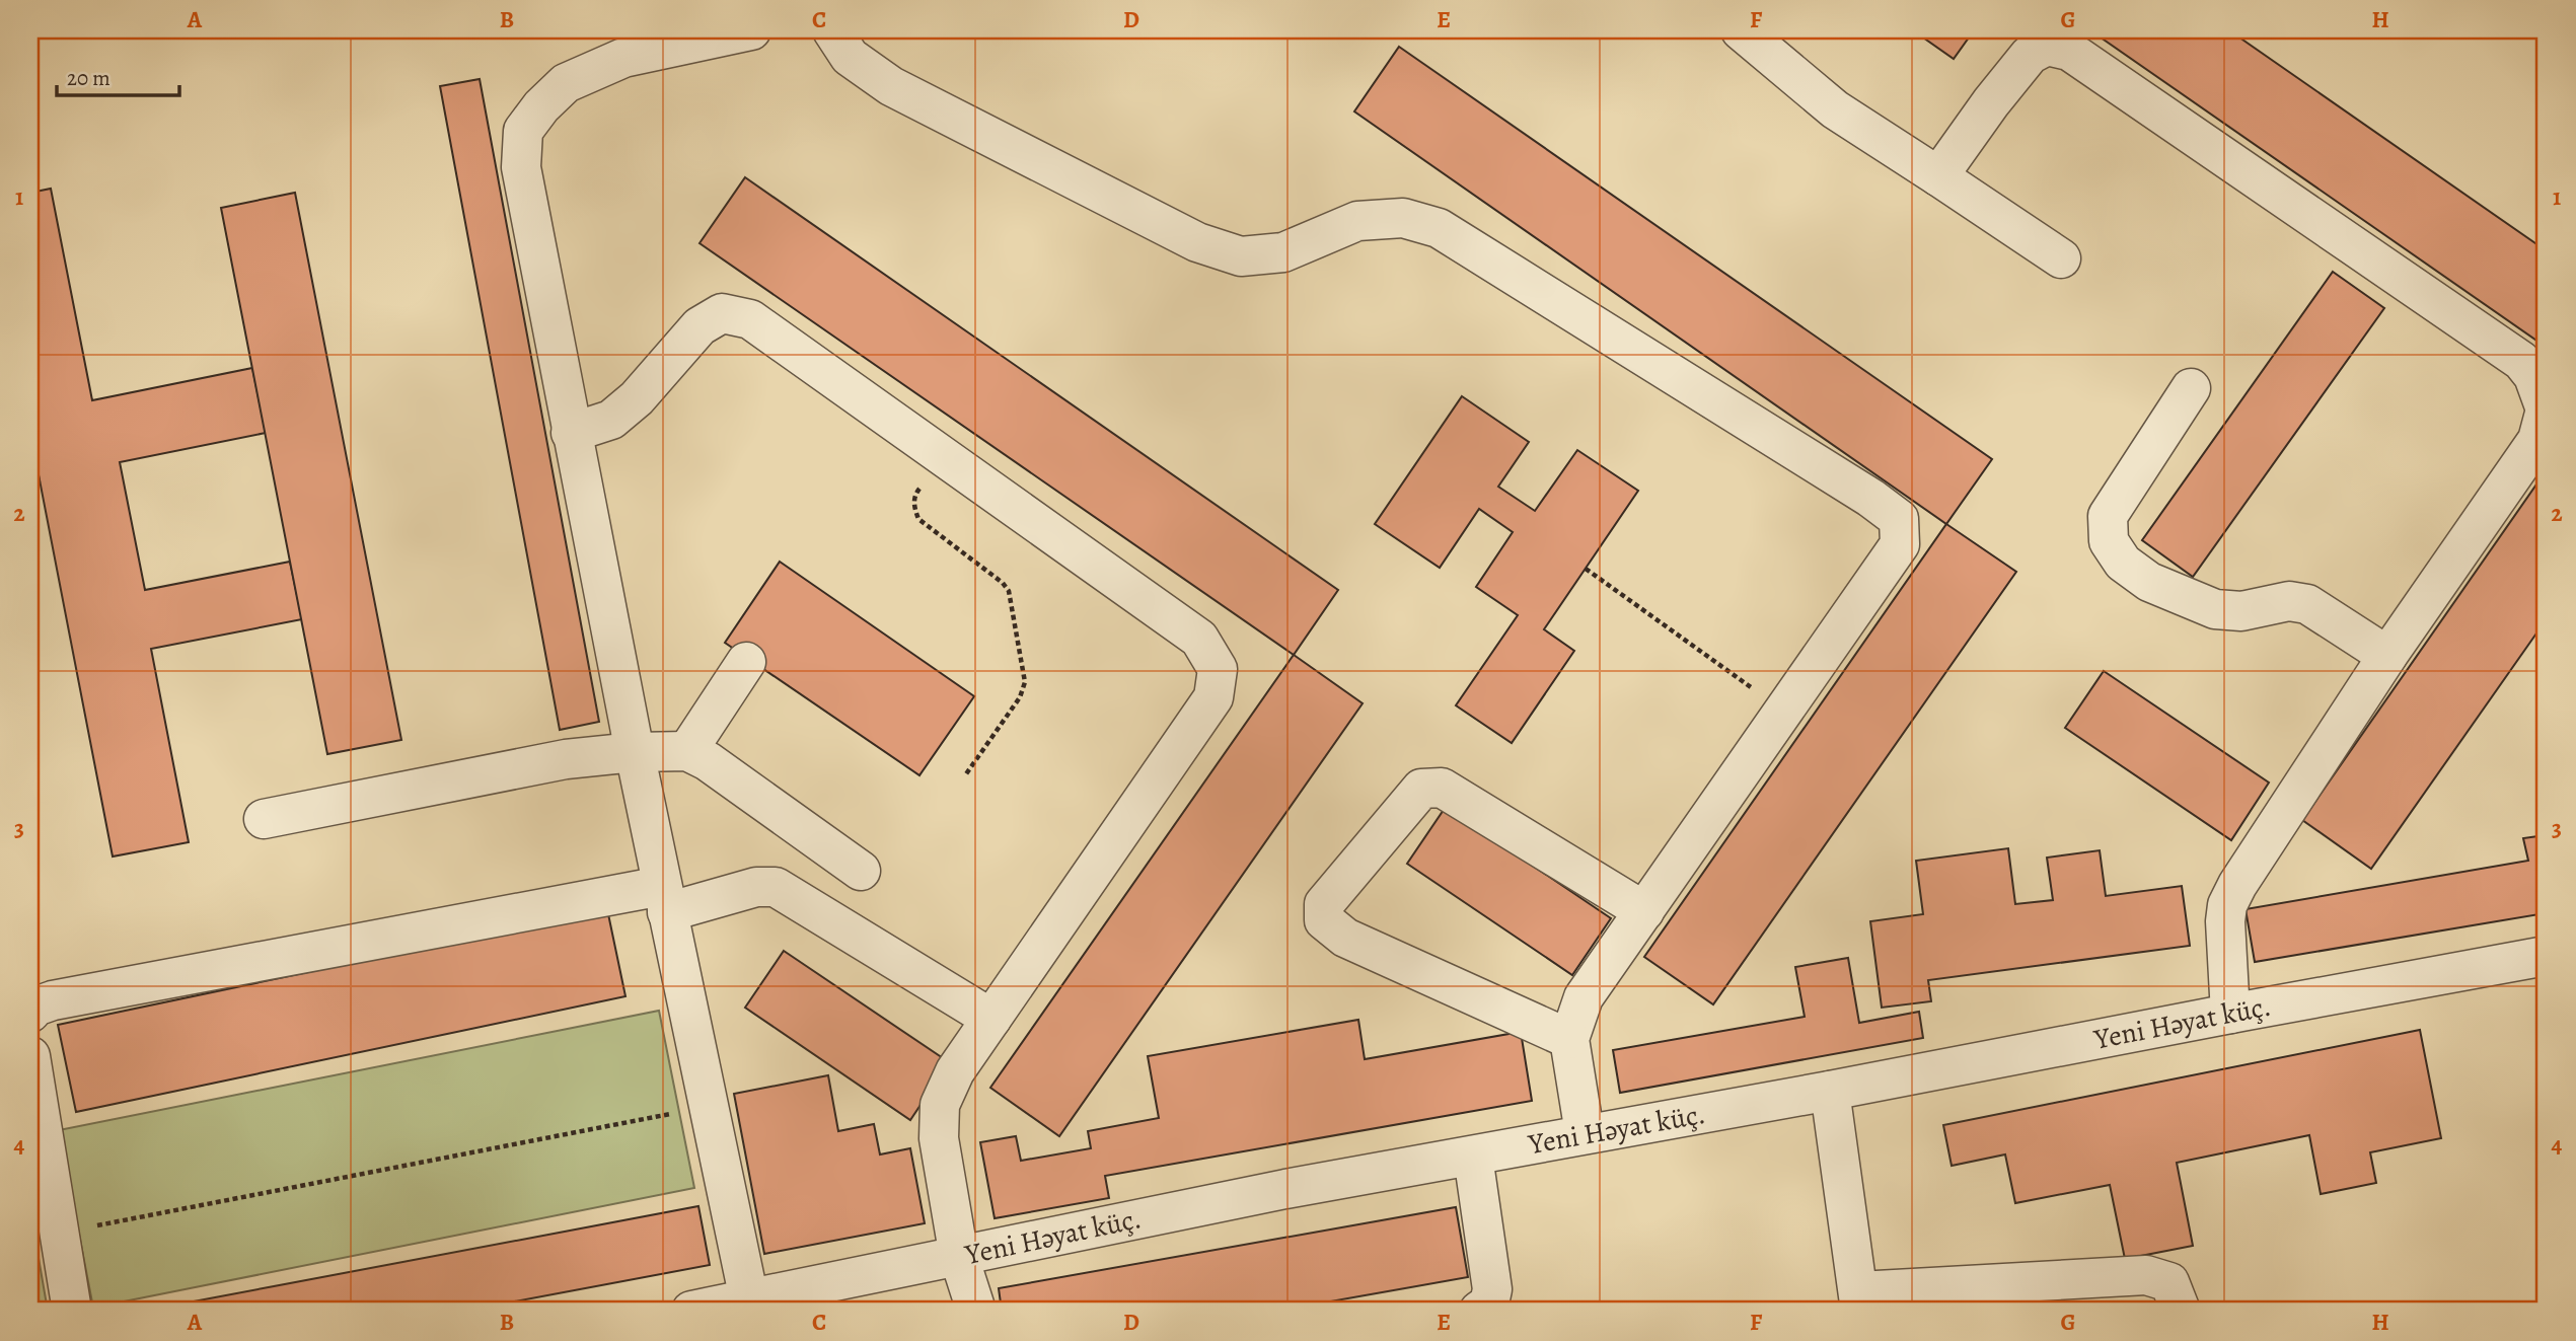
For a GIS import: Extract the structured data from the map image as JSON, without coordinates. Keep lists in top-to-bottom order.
{
  "streets": {
    "street": ["Yeni Həyat küç."]
  },
  "scale_bar": "20 m",
  "grid": {
    "columns": [
      "A",
      "B",
      "C",
      "D",
      "E",
      "F",
      "G",
      "H"
    ],
    "rows": [
      "1",
      "2",
      "3",
      "4"
    ]
  }
}
